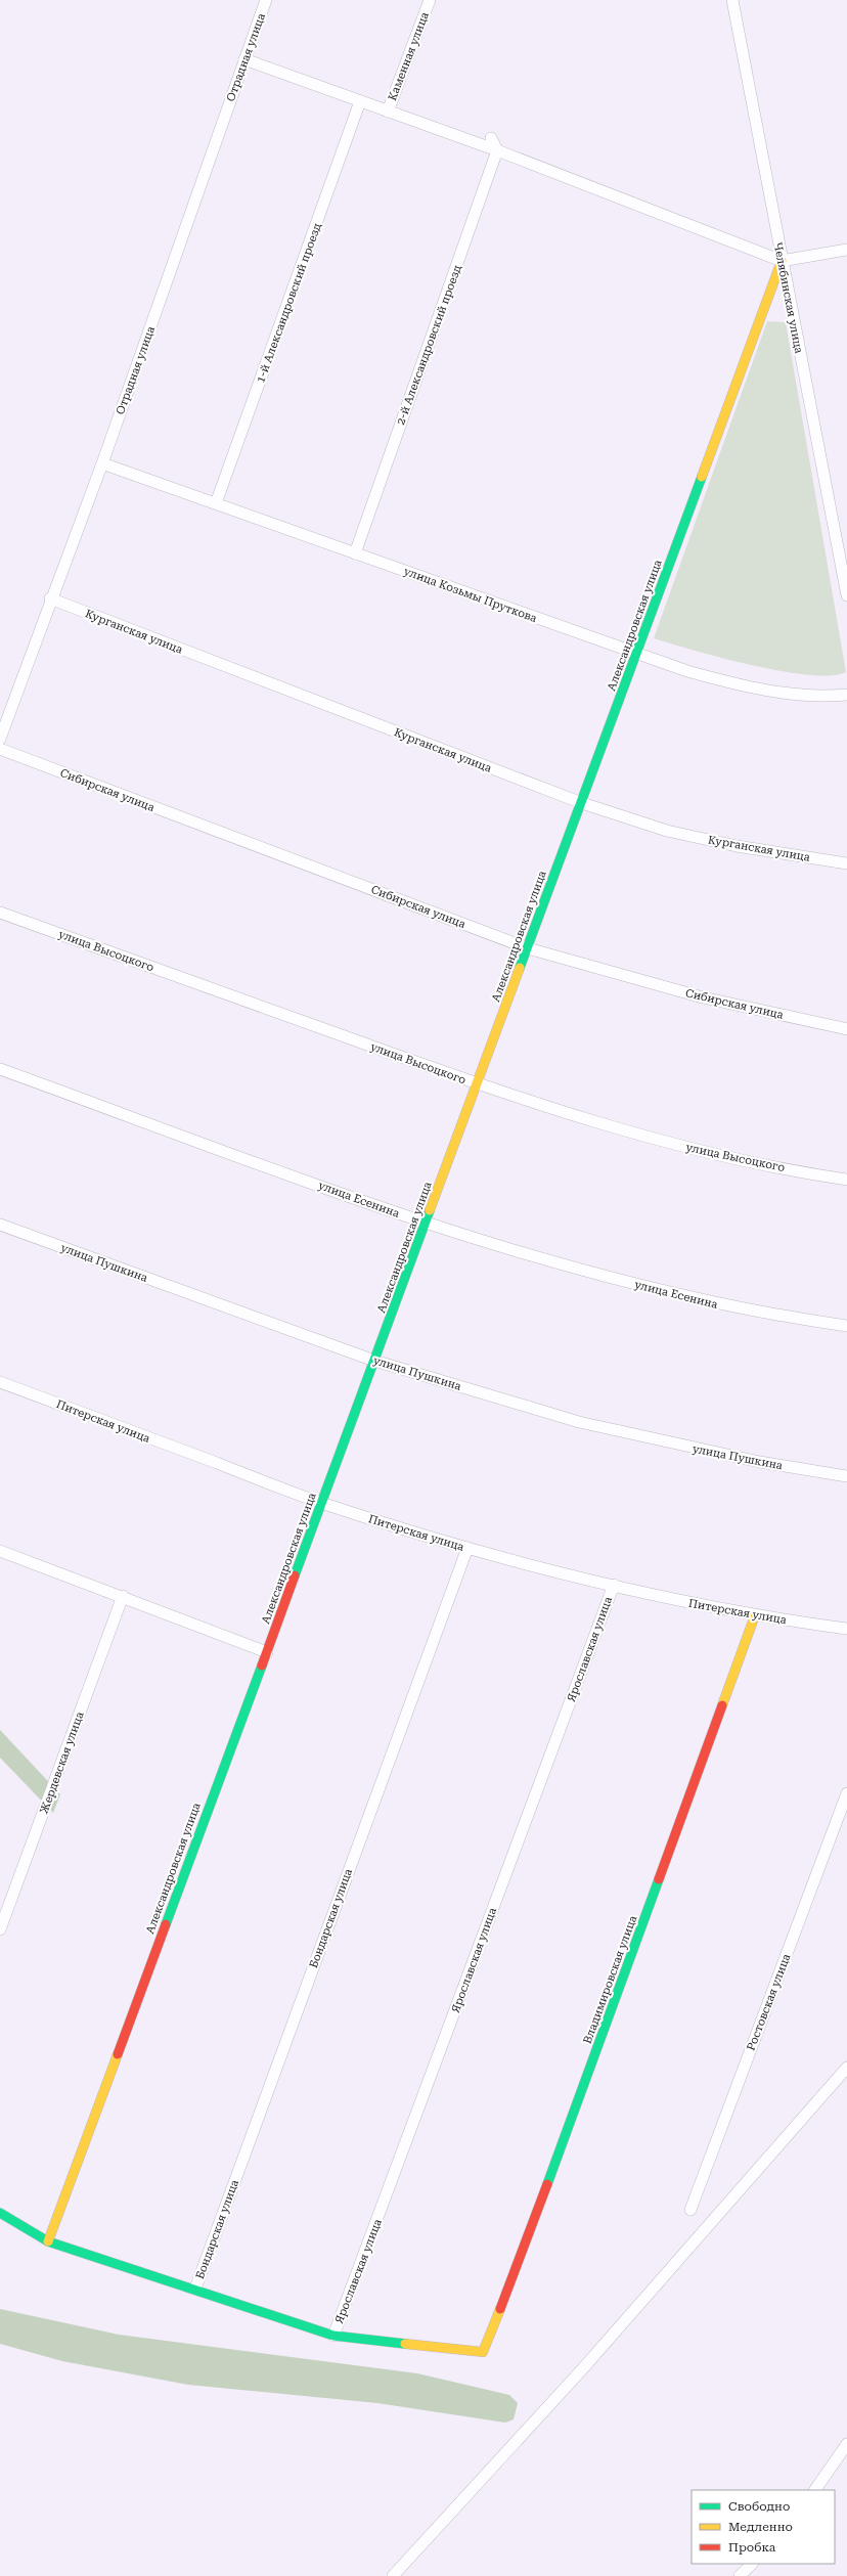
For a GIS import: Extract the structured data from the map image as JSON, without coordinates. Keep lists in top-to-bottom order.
{
  "streets": {
    "street": [
      "Каменная улица",
      "Отрадная улица",
      "Челябинская улица",
      "1-й Александровский проезд",
      "2-й Александровский проезд",
      "улица Козьмы Пруткова",
      "Александровская улица",
      "Курганская улица",
      "Сибирская улица",
      "улица Высоцкого",
      "улица Есенина",
      "улица Пушкина",
      "Питерская улица",
      "Ярославская улица",
      "Жердевская улица",
      "Бондарская улица",
      "Владимировская улица",
      "Ростовская улица"
    ]
  },
  "crossings": [
    ["Отрадная улица", "улица Козьмы Пруткова"],
    ["Отрадная улица", "Курганская улица"],
    ["Челябинская улица", "Александровская улица"],
    ["1-й Александровский проезд", "улица Козьмы Пруткова"],
    ["2-й Александровский проезд", "улица Козьмы Пруткова"],
    ["улица Козьмы Пруткова", "Александровская улица"],
    ["Александровская улица", "Курганская улица"],
    ["Александровская улица", "Сибирская улица"],
    ["Александровская улица", "улица Высоцкого"],
    ["Александровская улица", "улица Есенина"],
    ["Александровская улица", "улица Пушкина"],
    ["Александровская улица", "Питерская улица"],
    ["Питерская улица", "Ярославская улица"],
    ["Питерская улица", "Бондарская улица"],
    ["Питерская улица", "Владимировская улица"],
    ["Ярославская улица", "Владимировская улица"]
  ],
  "legend": ["Свободно", "Медленно", "Пробка"]
}
